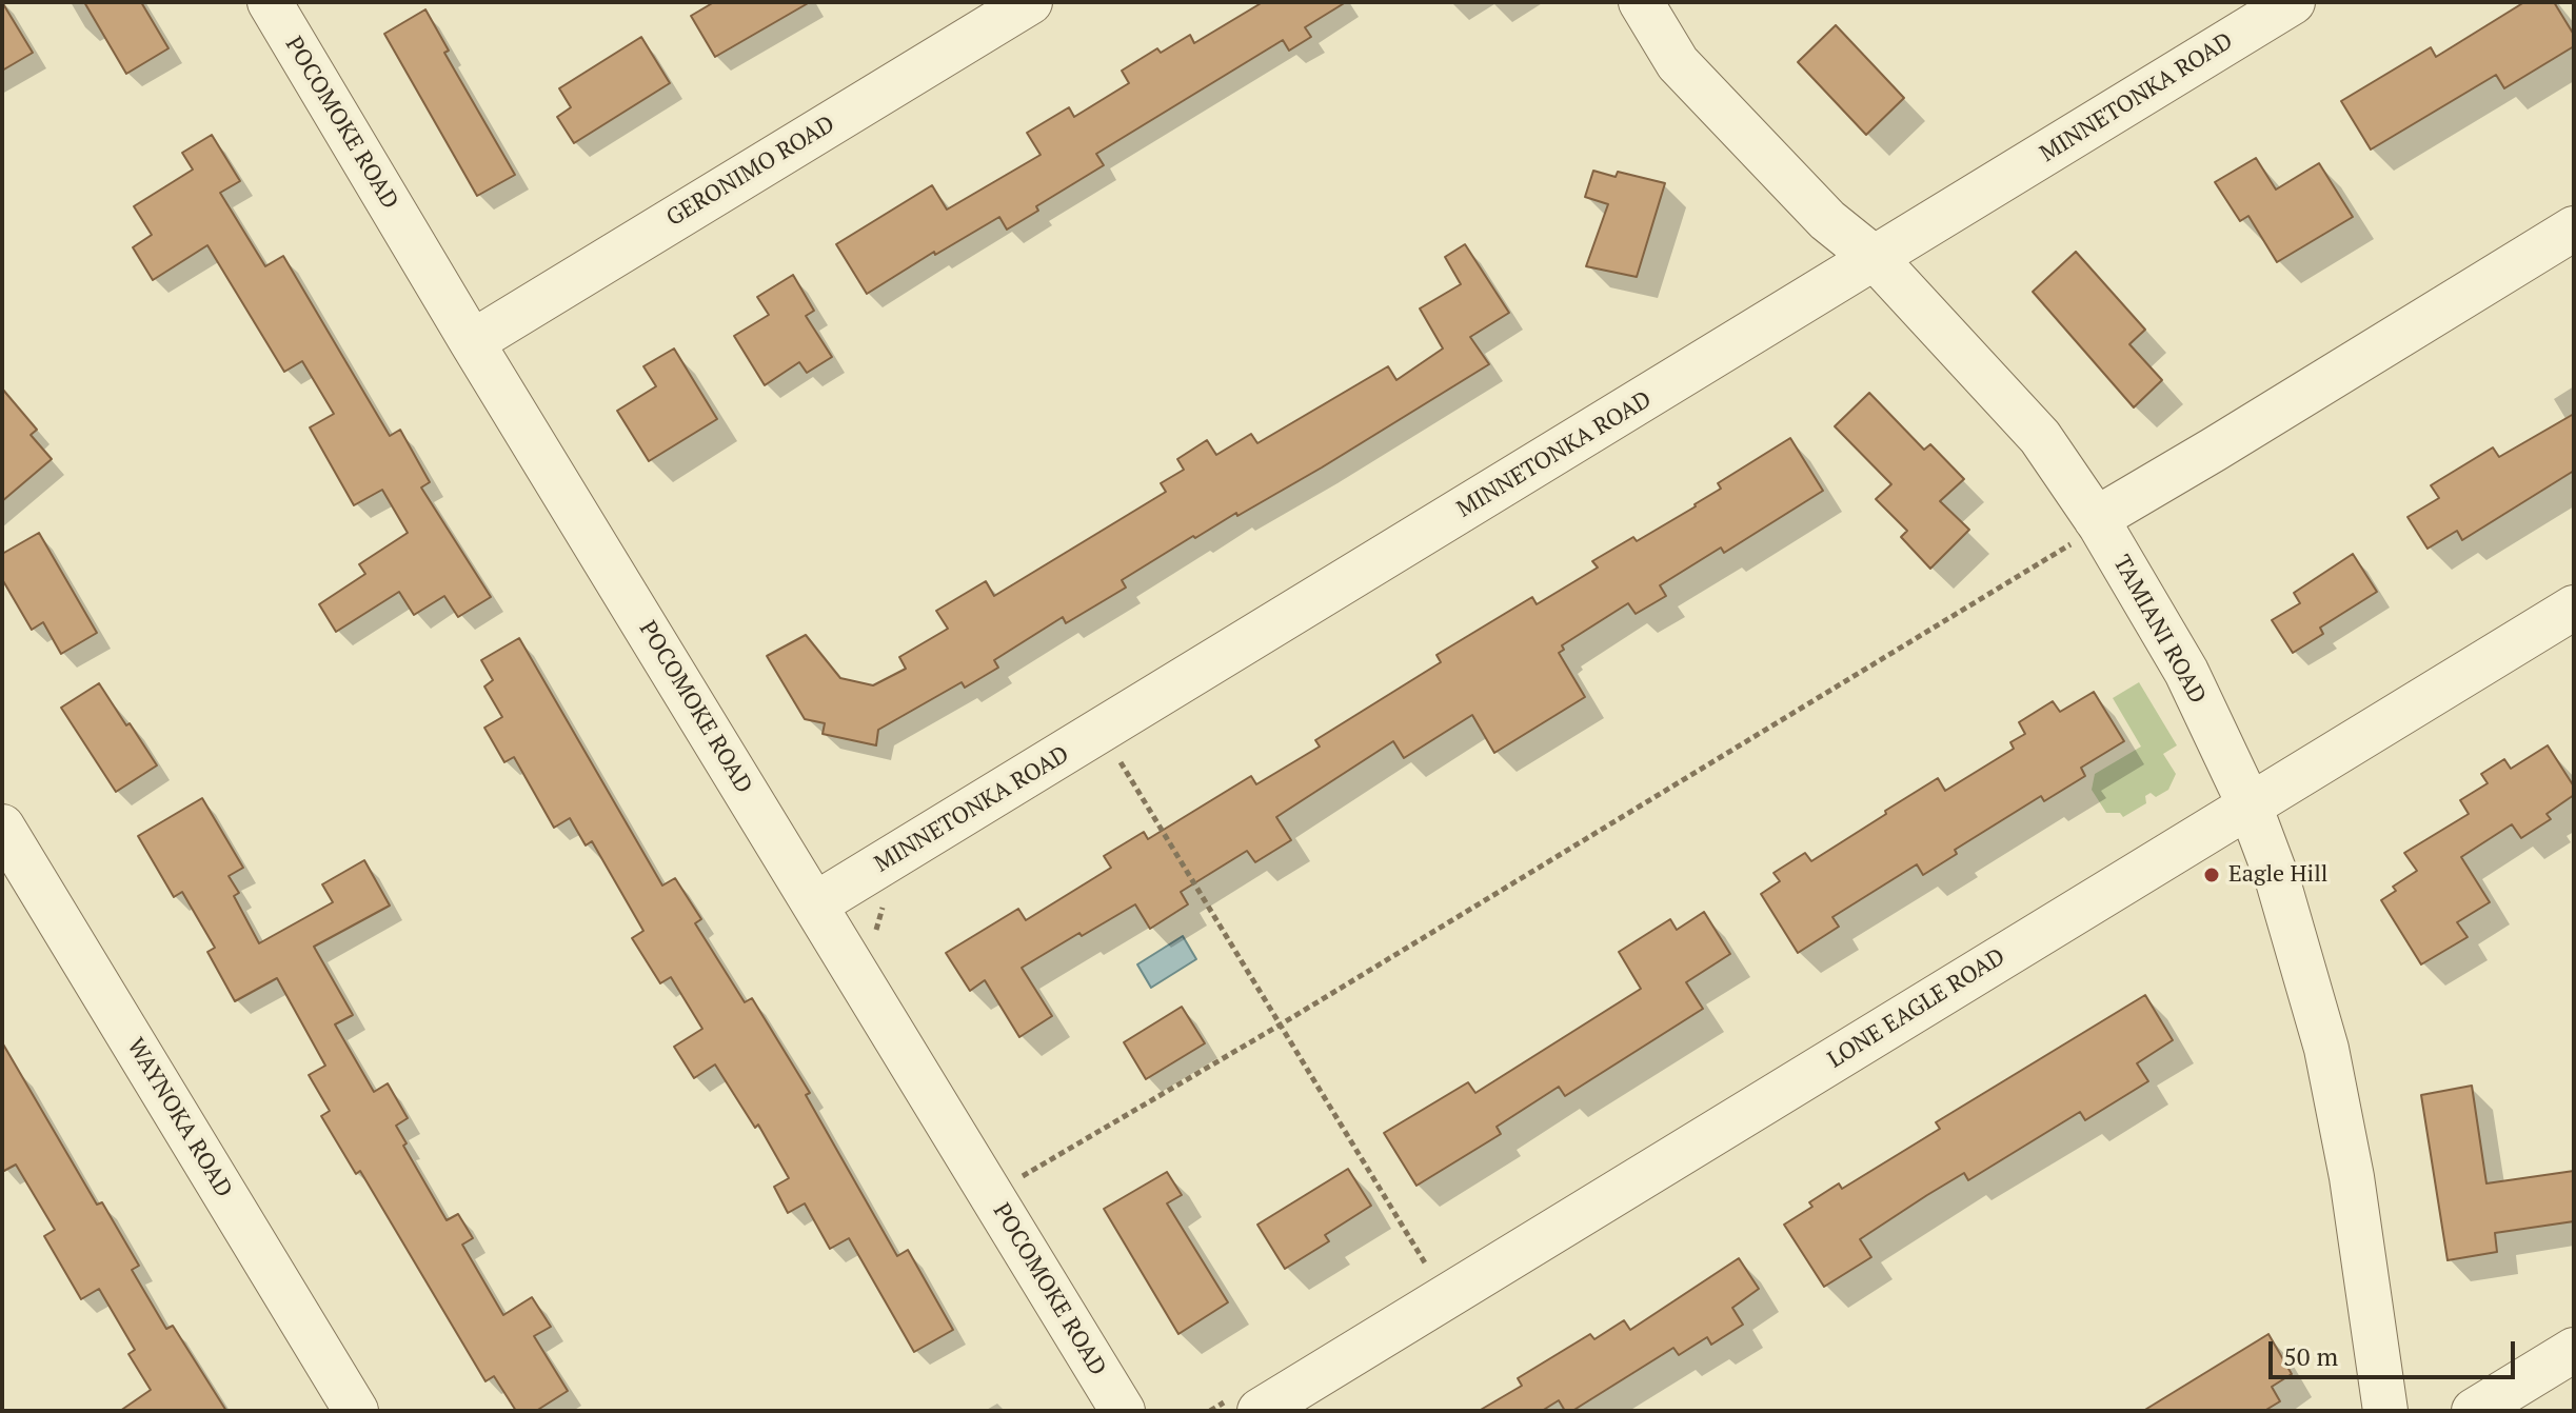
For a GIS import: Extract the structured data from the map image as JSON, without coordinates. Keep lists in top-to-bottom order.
{
  "streets": {
    "street": [
      "MINNETONKA ROAD",
      "POCOMOKE ROAD",
      "GERONIMO ROAD",
      "TAMIANI ROAD",
      "LONE EAGLE ROAD",
      "WAYNOKA ROAD"
    ]
  },
  "crossings": [
    ["MINNETONKA ROAD", "POCOMOKE ROAD"],
    ["MINNETONKA ROAD", "TAMIANI ROAD"],
    ["POCOMOKE ROAD", "GERONIMO ROAD"],
    ["TAMIANI ROAD", "LONE EAGLE ROAD"]
  ],
  "places": ["Eagle Hill"],
  "scale_bar": "50 m"
}
